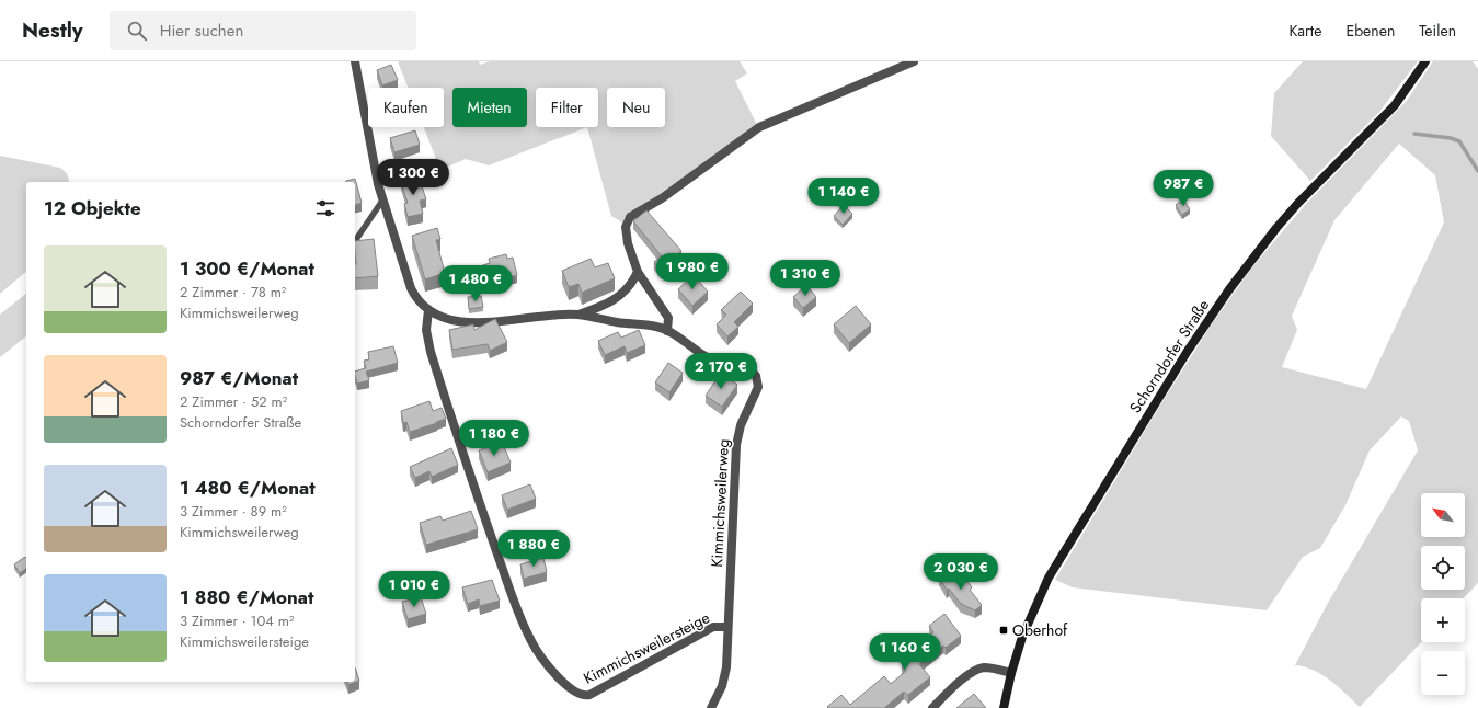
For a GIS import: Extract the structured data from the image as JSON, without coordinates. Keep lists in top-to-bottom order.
{
  "streets": {
    "main road": ["Schorndorfer Straße"],
    "street": ["Kimmichsweilerweg", "Kimmichsweilersteige"]
  },
  "crossings": [
    ["Kimmichsweilerweg", "Kimmichsweilersteige"]
  ],
  "places": {
    "transit": ["Oberhof"]
  },
  "north": "top left",
  "page": {
    "header": "Nestly",
    "search": "Hier suchen",
    "nav": ["Karte", "Ebenen", "Teilen"],
    "chip": [
      "Kaufen",
      "Mieten",
      "Filter",
      "Neu"
    ],
    "price": [
      "1 300 €",
      "987 €",
      "1 140 €",
      "1 980 €",
      "1 310 €",
      "1 480 €",
      "2 170 €",
      "1 180 €",
      "1 880 €",
      "2 030 €",
      "1 010 €",
      "1 160 €"
    ],
    "heading": "12 Objekte",
    "list": [
      {
        "name": "1 300 €/Monat",
        "note": "2 Zimmer · 78 m² · Kimmichsweilerweg"
      },
      {
        "name": "987 €/Monat",
        "note": "2 Zimmer · 52 m² · Schorndorfer Straße"
      },
      {
        "name": "1 480 €/Monat",
        "note": "3 Zimmer · 89 m² · Kimmichsweilerweg"
      },
      {
        "name": "1 880 €/Monat",
        "note": "3 Zimmer · 104 m² · Kimmichsweilersteige"
      }
    ],
    "map_buttons": ["+", "−"]
  }
}
